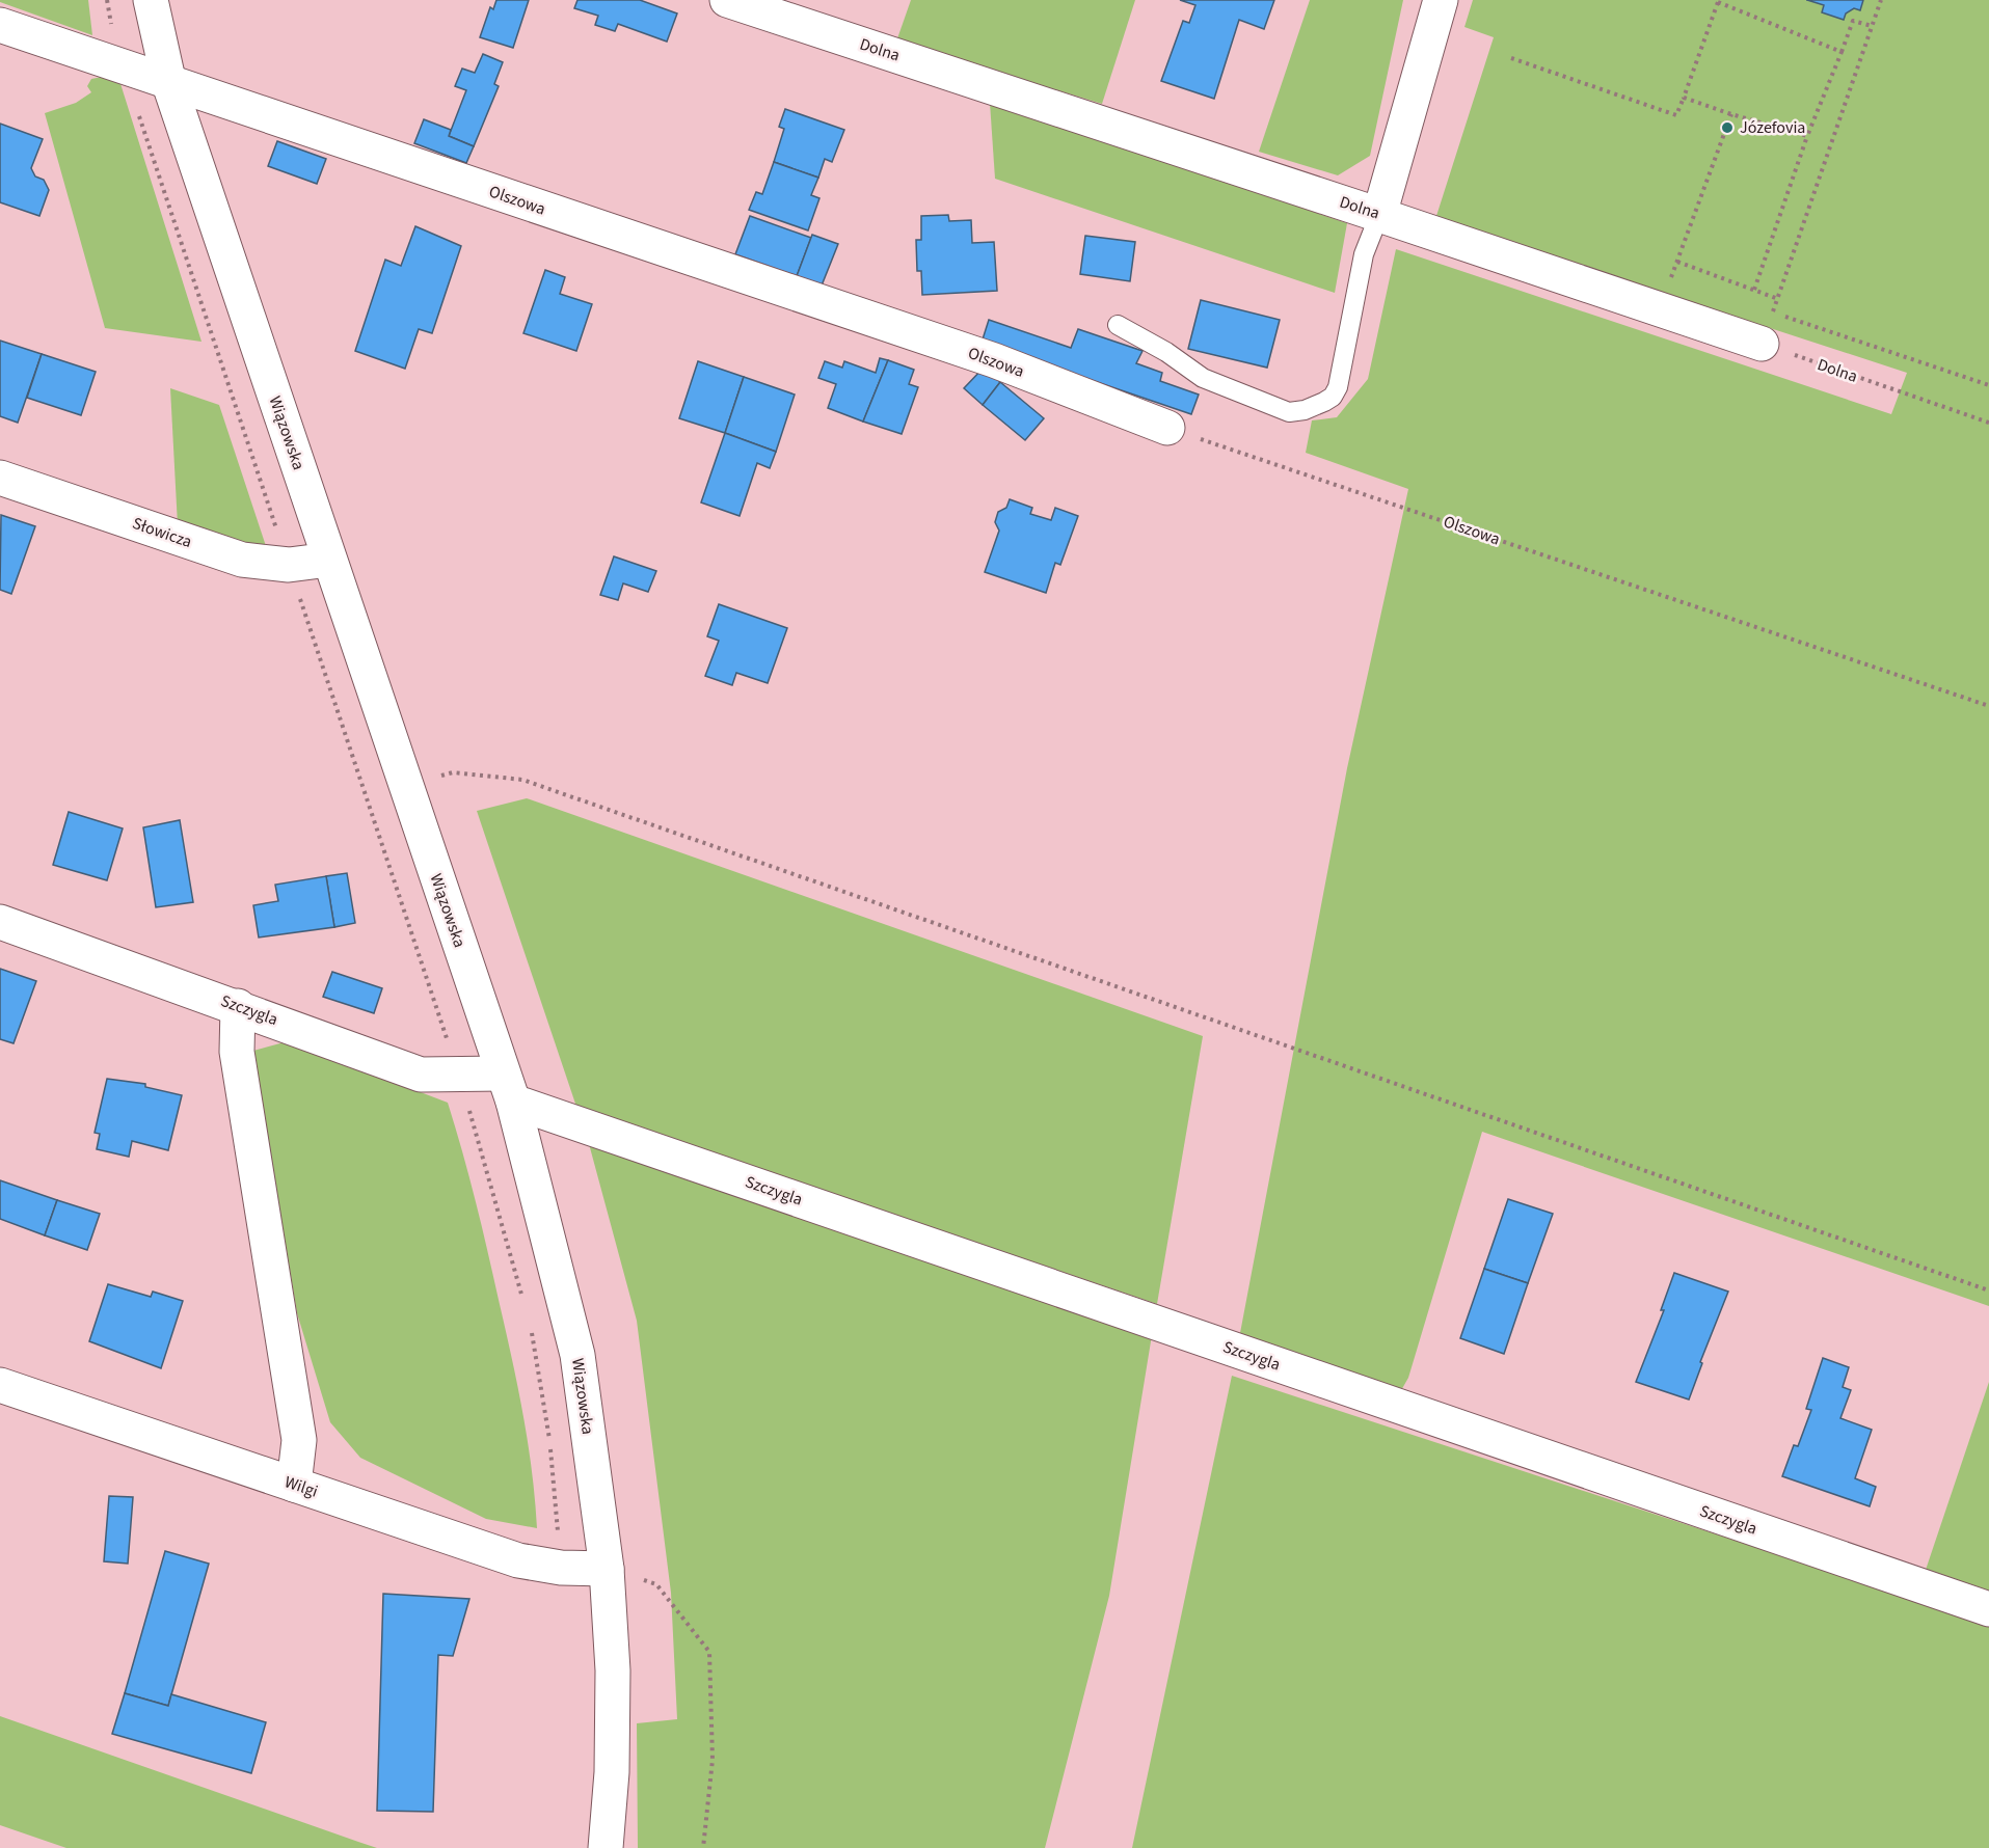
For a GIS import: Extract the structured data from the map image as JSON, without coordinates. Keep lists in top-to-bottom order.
{
  "streets": {
    "street": [
      "Dolna",
      "Olszowa",
      "Wiązowska",
      "Słowicza",
      "Szczygla",
      "Wilgi"
    ]
  },
  "crossings": [
    ["Olszowa", "Wiązowska"],
    ["Wiązowska", "Słowicza"],
    ["Wiązowska", "Szczygla"],
    ["Wiązowska", "Wilgi"]
  ],
  "places": ["Józefovia"]
}
